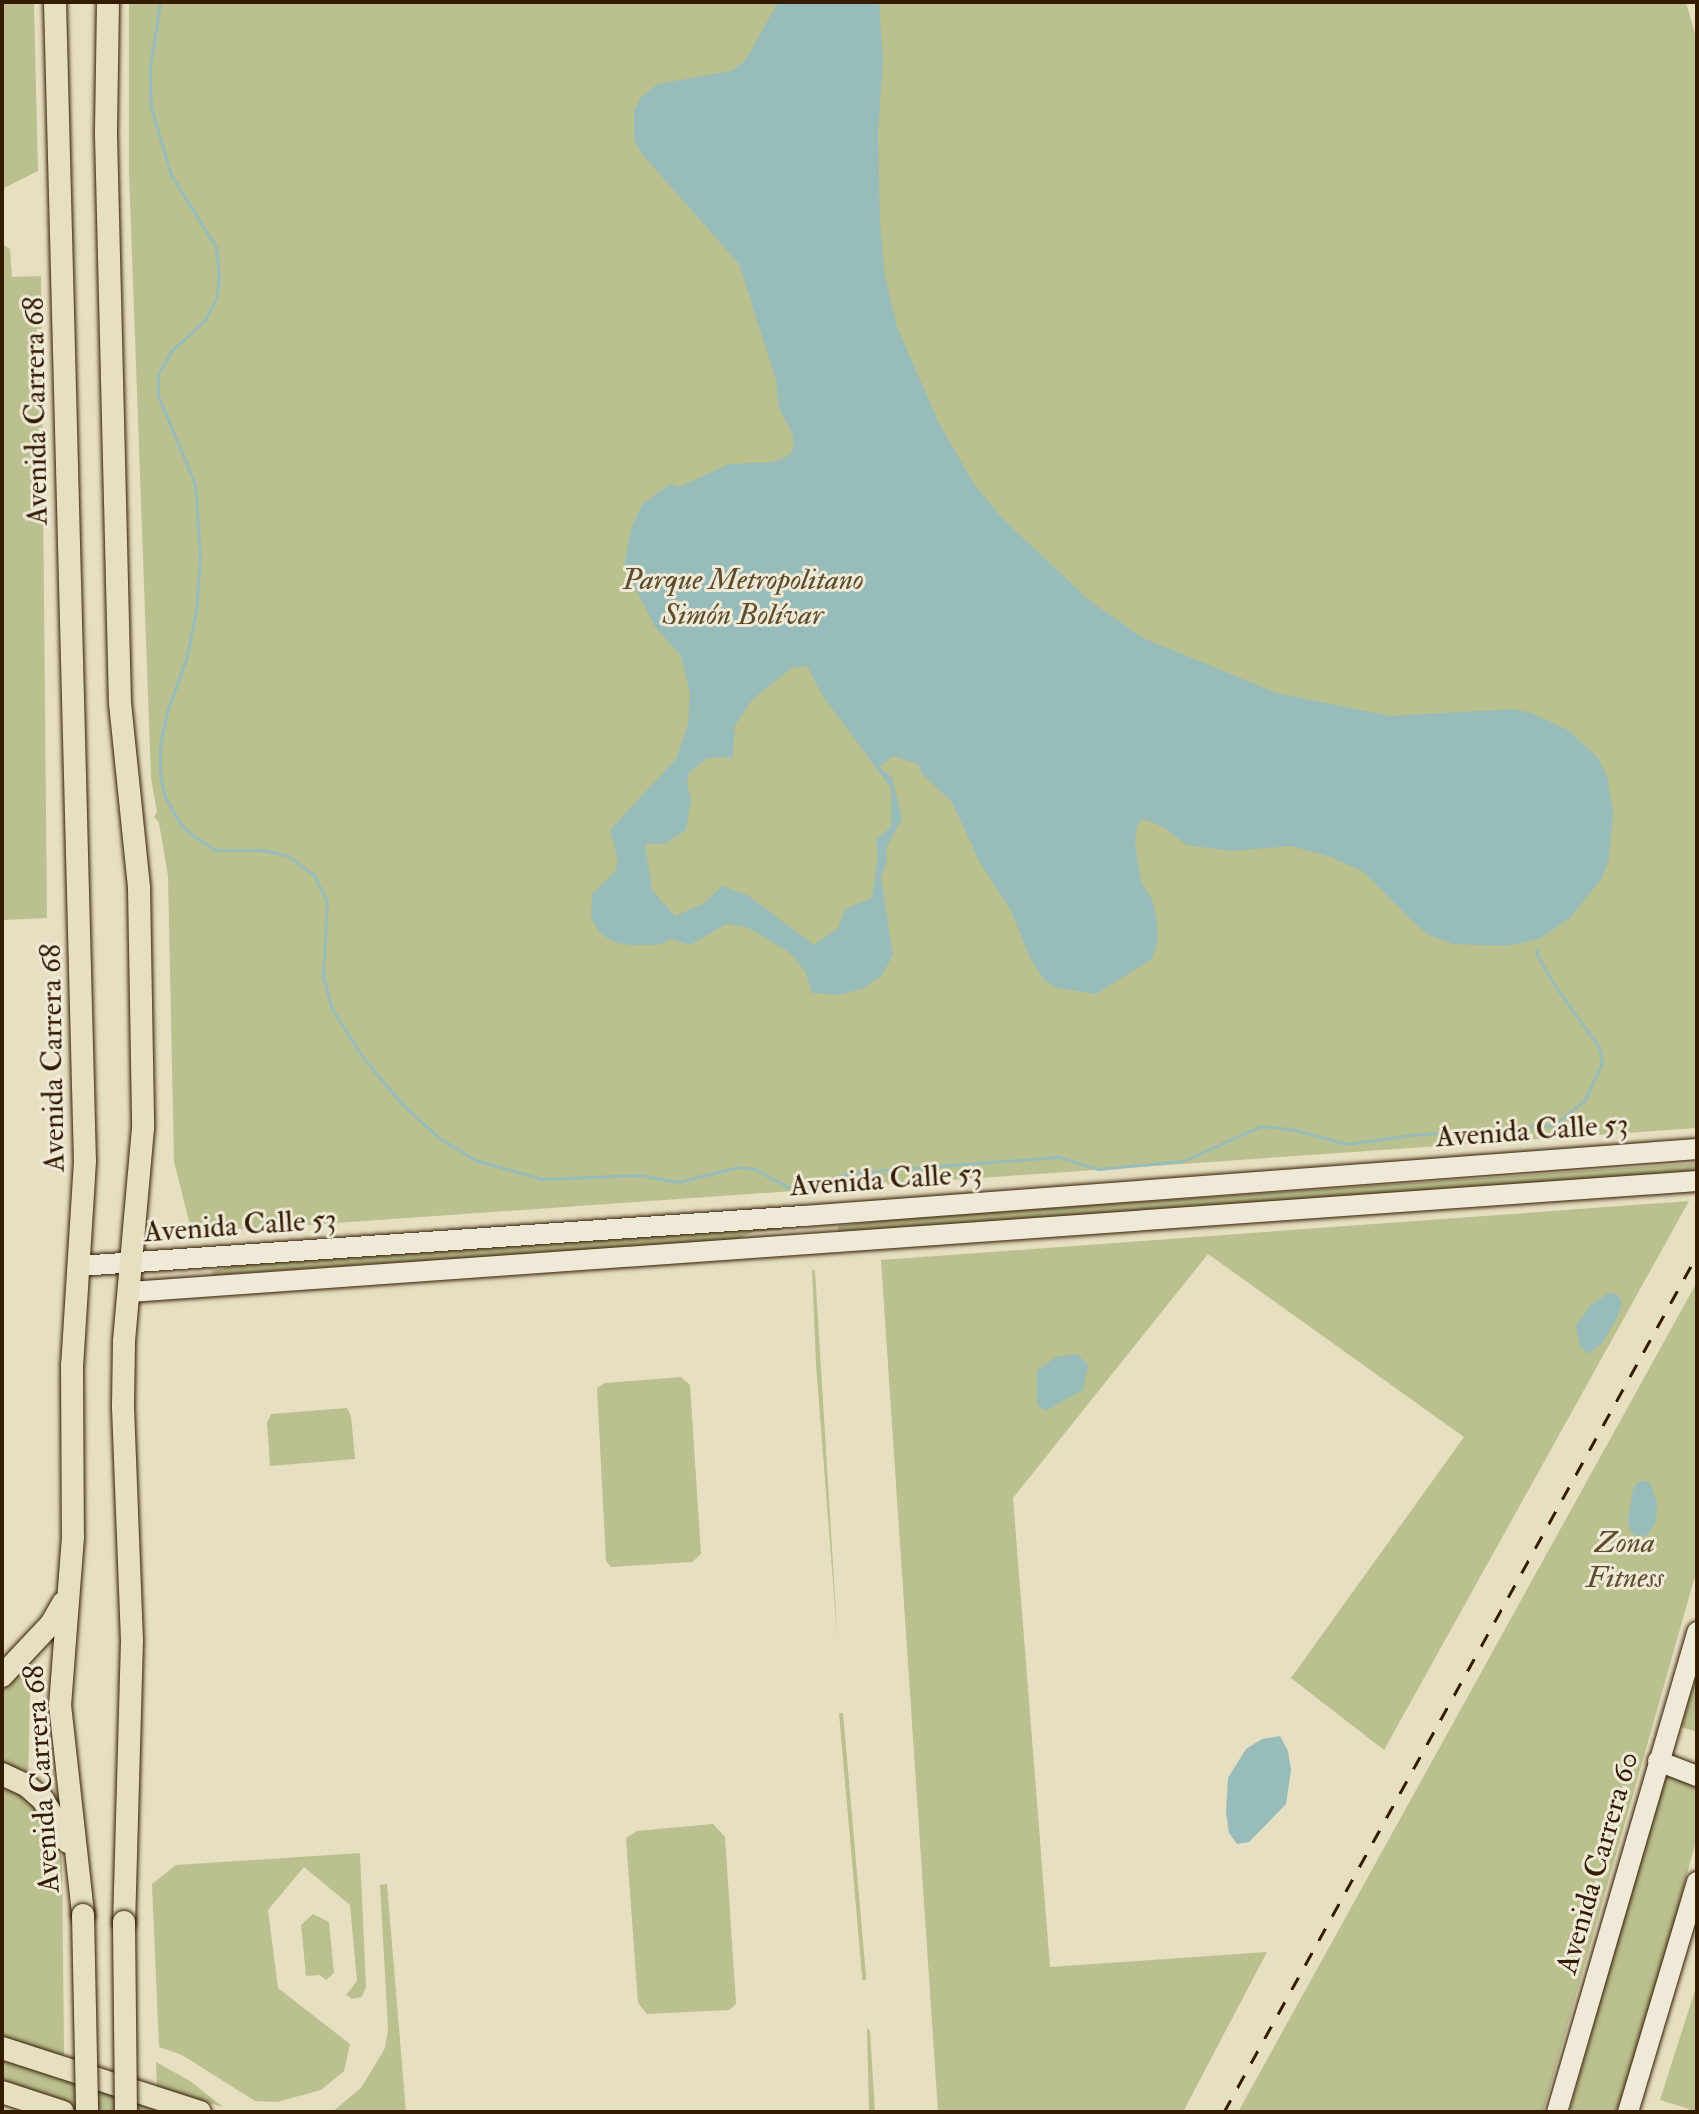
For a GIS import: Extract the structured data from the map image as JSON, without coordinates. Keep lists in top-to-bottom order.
{
  "streets": {
    "main road": ["Avenida Carrera 68", "Avenida Calle 53", "Avenida Carrera 60"]
  },
  "crossings": [
    ["Avenida Carrera 68", "Avenida Calle 53"]
  ],
  "parks": ["Parque Metropolitano Simón Bolívar", "Zona Fitness"]
}
